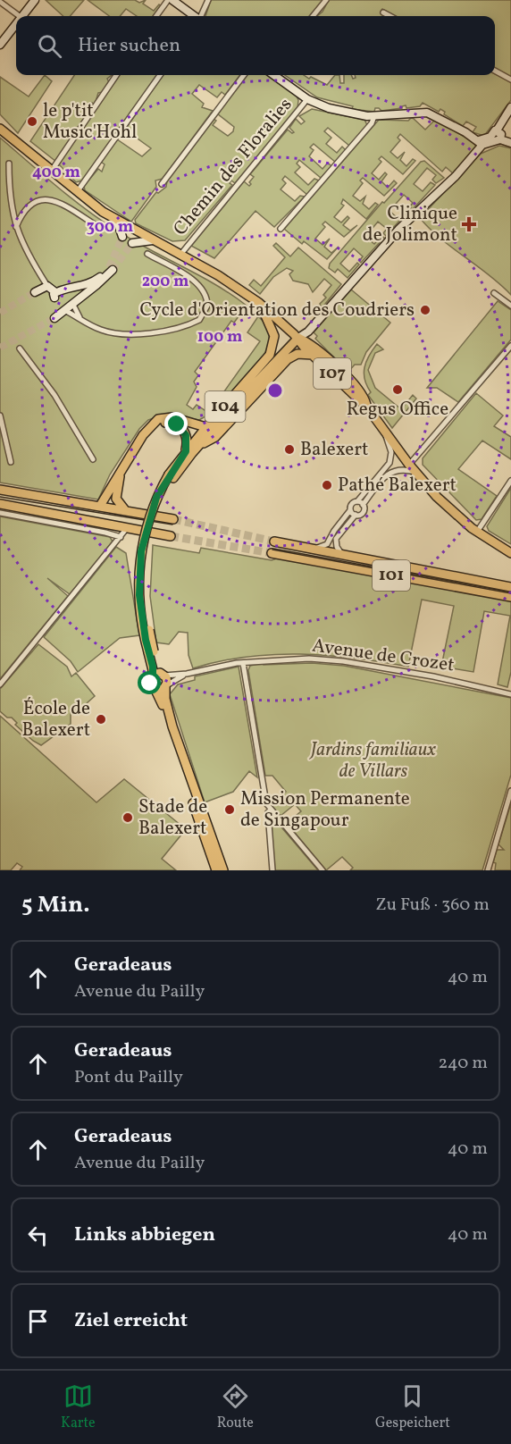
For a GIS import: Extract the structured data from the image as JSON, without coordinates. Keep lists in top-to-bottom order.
{
  "streets": {
    "main road": ["107", "104", "101"],
    "street": ["Chemin des Floralies", "Avenue de Crozet"]
  },
  "crossings": [
    ["Chemin des Floralies", "107"],
    ["107", "104"],
    ["104", "Avenue de Crozet"]
  ],
  "parks": ["Jardins familiaux de Villars"],
  "places": {
    "other": [
      "le p'tit Music'Hohl",
      "Cycle d'Orientation des Coudriers",
      "Regus Office",
      "Balexert",
      "Pathé Balexert",
      "École de Balexert",
      "Mission Permanente de Singapour",
      "Stade de Balexert"
    ],
    "health": ["Clinique de Jolimont"]
  },
  "page": {
    "search": "Hier suchen",
    "heading": ["5 Min.", "Zu Fuß · 360 m"],
    "list": [
      ["Geradeaus", "Avenue du Pailly", "40 m"],
      ["Geradeaus", "Pont du Pailly", "240 m"],
      ["Geradeaus", "Avenue du Pailly", "40 m"],
      ["Links abbiegen", "40 m"],
      "Ziel erreicht"
    ],
    "nav": ["Karte", "Route", "Gespeichert"]
  },
  "rings": [
    "400 m",
    "300 m",
    "200 m",
    "100 m"
  ]
}
